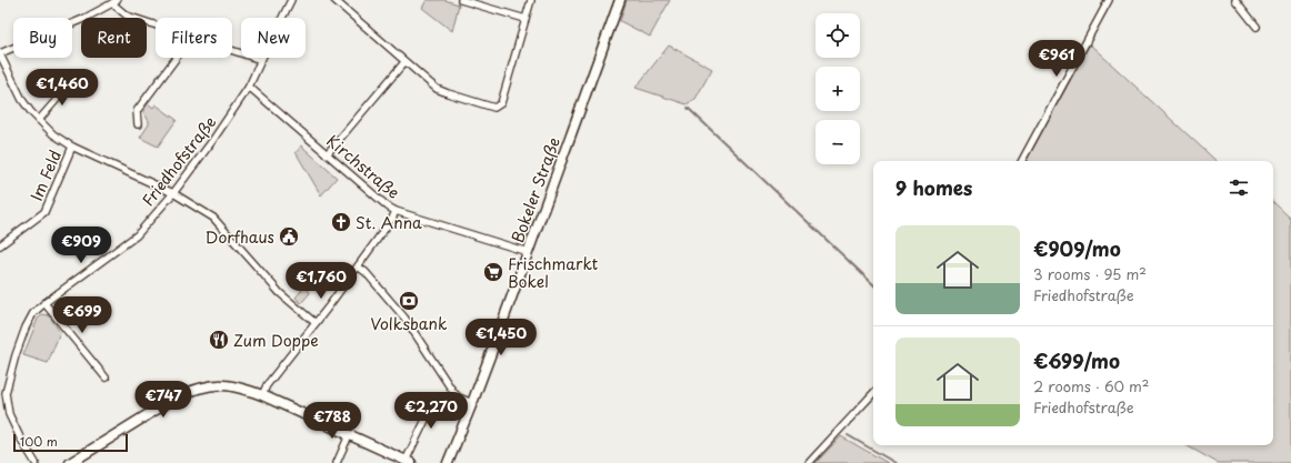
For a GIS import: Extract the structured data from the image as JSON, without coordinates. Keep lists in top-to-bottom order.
{
  "streets": {
    "main road": ["Bokeler Straße"],
    "street": ["Friedhofstraße", "Kirchstraße", "Im Feld"]
  },
  "crossings": [
    ["Friedhofstraße", "Kirchstraße"],
    ["Kirchstraße", "Bokeler Straße"]
  ],
  "places": {
    "church": ["St. Anna"],
    "public building": ["Dorfhaus"],
    "supermarket": ["Frischmarkt Bokel"],
    "bank": ["Volksbank"],
    "restaurant": ["Zum Doppe"]
  },
  "scale_bar": "100 m",
  "page": {
    "map_buttons": ["+", "−"],
    "chip": [
      "Buy",
      "Rent",
      "Filters",
      "New"
    ],
    "price": [
      "€961",
      "€1,460",
      "€909",
      "€1,760",
      "€699",
      "€1,450",
      "€747",
      "€2,270",
      "€788"
    ],
    "heading": "9 homes",
    "list": [
      {
        "name": "€909/mo",
        "note": "3 rooms · 95 m² · Friedhofstraße"
      },
      {
        "name": "€699/mo",
        "note": "2 rooms · 60 m² · Friedhofstraße"
      }
    ],
    "scale": "100 m"
  }
}
